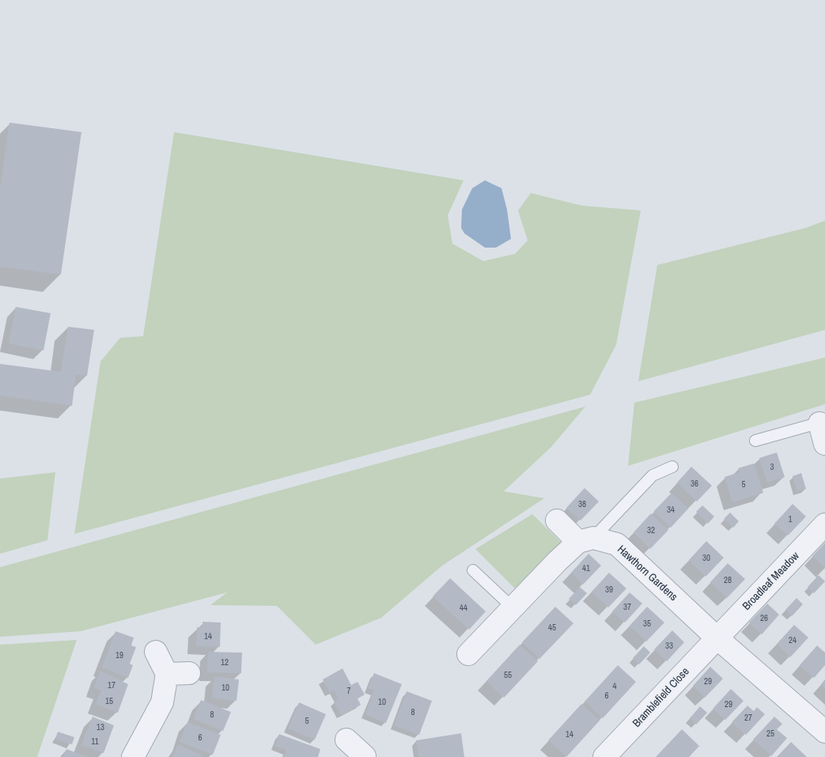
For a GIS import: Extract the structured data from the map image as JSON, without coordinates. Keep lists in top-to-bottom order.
{
  "streets": {
    "street": ["Hawthorn Gardens", "Broadleaf Meadow", "Bramblefield Close"]
  },
  "crossings": [
    ["Hawthorn Gardens", "Broadleaf Meadow"],
    ["Hawthorn Gardens", "Bramblefield Close"],
    ["Broadleaf Meadow", "Bramblefield Close"]
  ],
  "house_numbers": [
    "3",
    "36",
    "5",
    "38",
    "34",
    "1",
    "32",
    "30",
    "41",
    "28",
    "39",
    "37",
    "44",
    "26",
    "35",
    "45",
    "14",
    "24",
    "33",
    "19",
    "12",
    "55",
    "29",
    "17",
    "4",
    "10",
    "7",
    "6",
    "15",
    "10",
    "29",
    "8",
    "8",
    "27",
    "5",
    "13",
    "25",
    "14",
    "6",
    "11"
  ]
}
